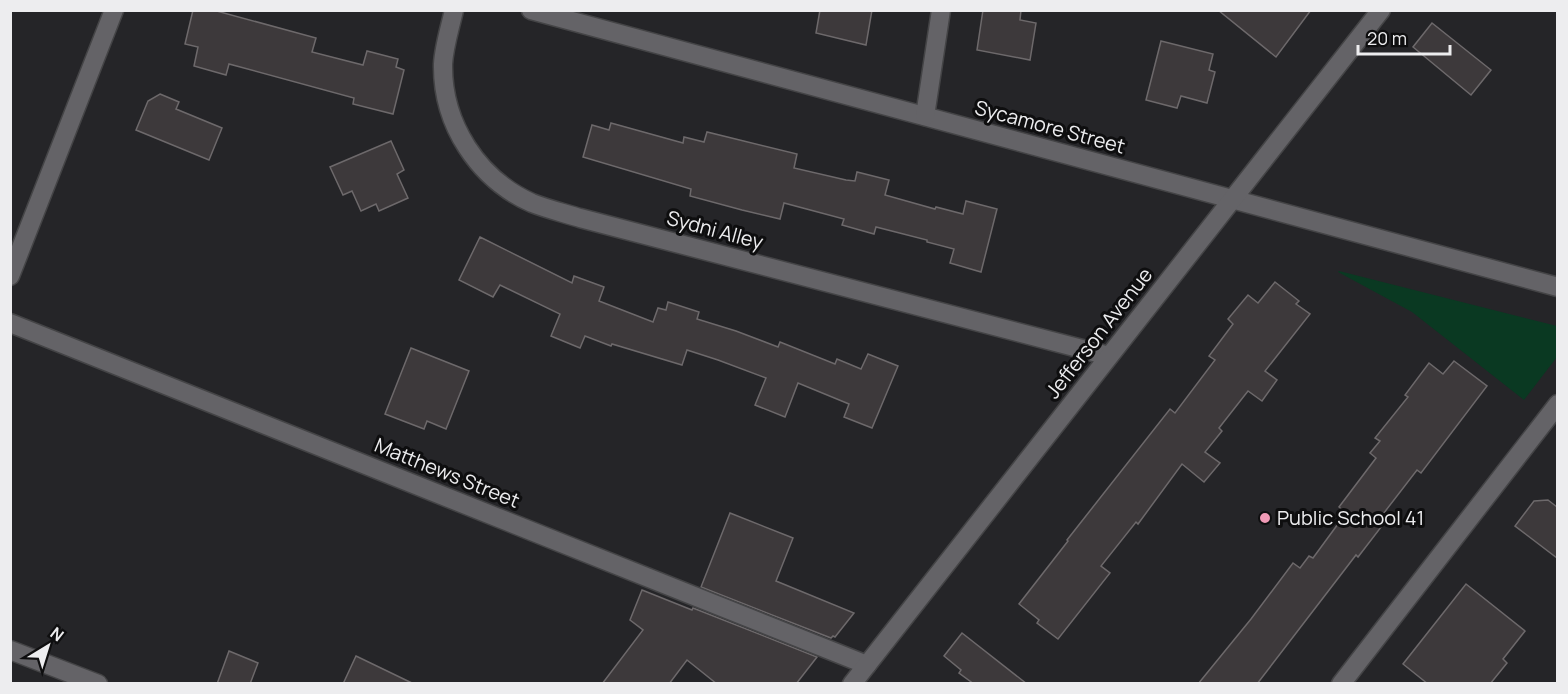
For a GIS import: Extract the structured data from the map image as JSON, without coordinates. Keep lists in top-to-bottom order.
{
  "streets": {
    "street": [
      "Sycamore Street",
      "Sydni Alley",
      "Jefferson Avenue",
      "Matthews Street"
    ]
  },
  "crossings": [
    ["Sycamore Street", "Jefferson Avenue"],
    ["Sydni Alley", "Jefferson Avenue"],
    ["Jefferson Avenue", "Matthews Street"]
  ],
  "places": ["Public School 41"],
  "scale_bar": "20 m",
  "north": "top right"
}
